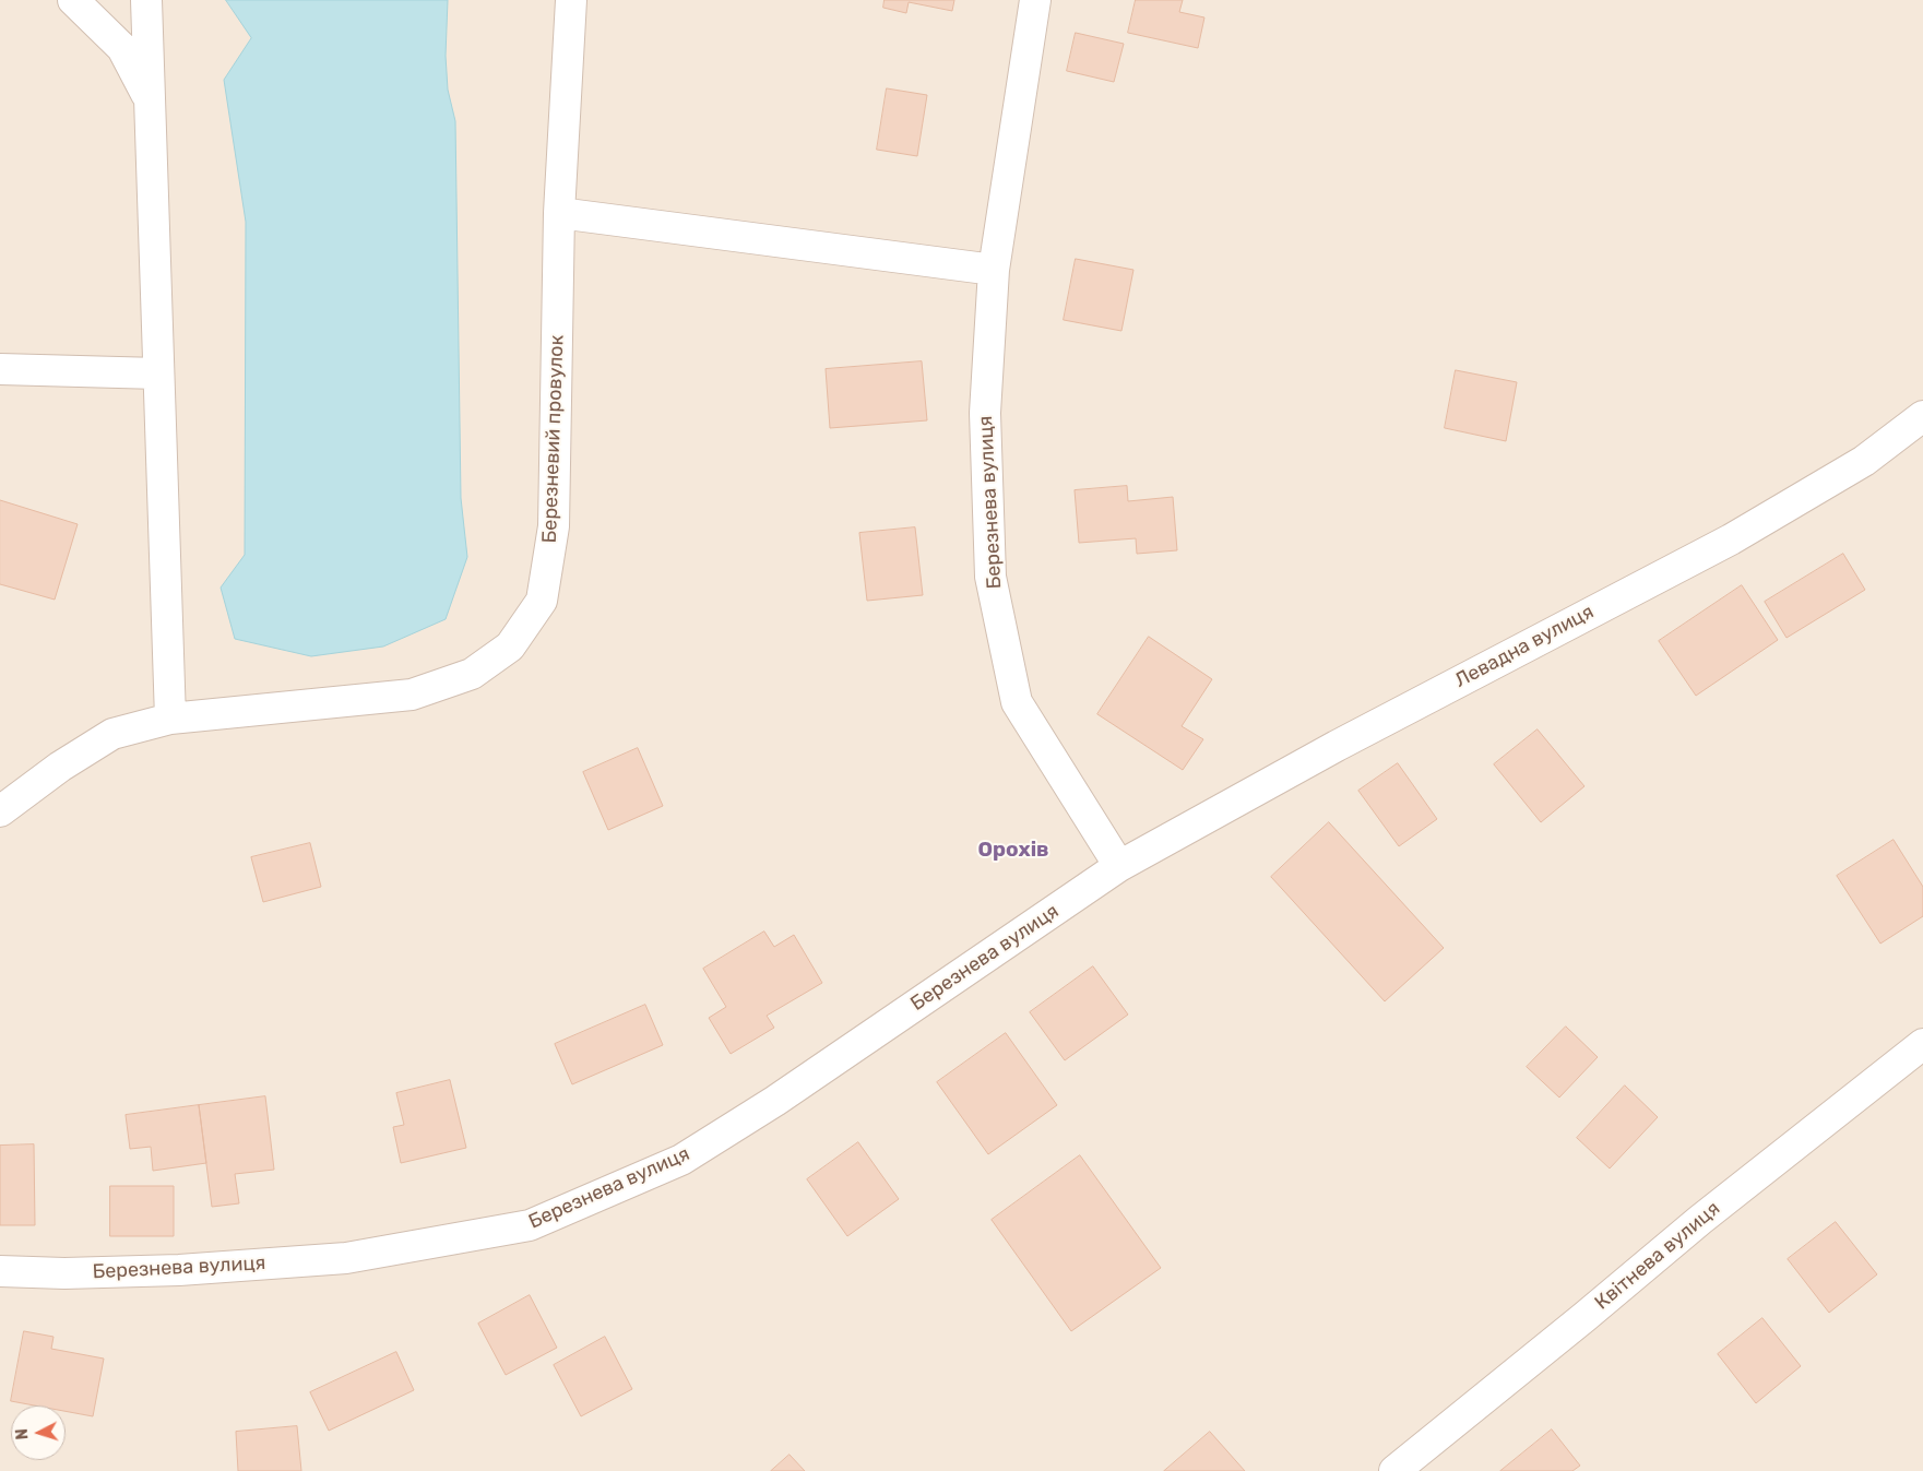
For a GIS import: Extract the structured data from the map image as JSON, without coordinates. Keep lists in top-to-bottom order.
{
  "streets": {
    "street": [
      "Березневий провулок",
      "Березнева вулиця",
      "Левадна вулиця",
      "Квітнева вулиця"
    ]
  },
  "crossings": [
    ["Березнева вулиця", "Левадна вулиця"]
  ],
  "districts": ["Орохів"],
  "north": "left"
}
